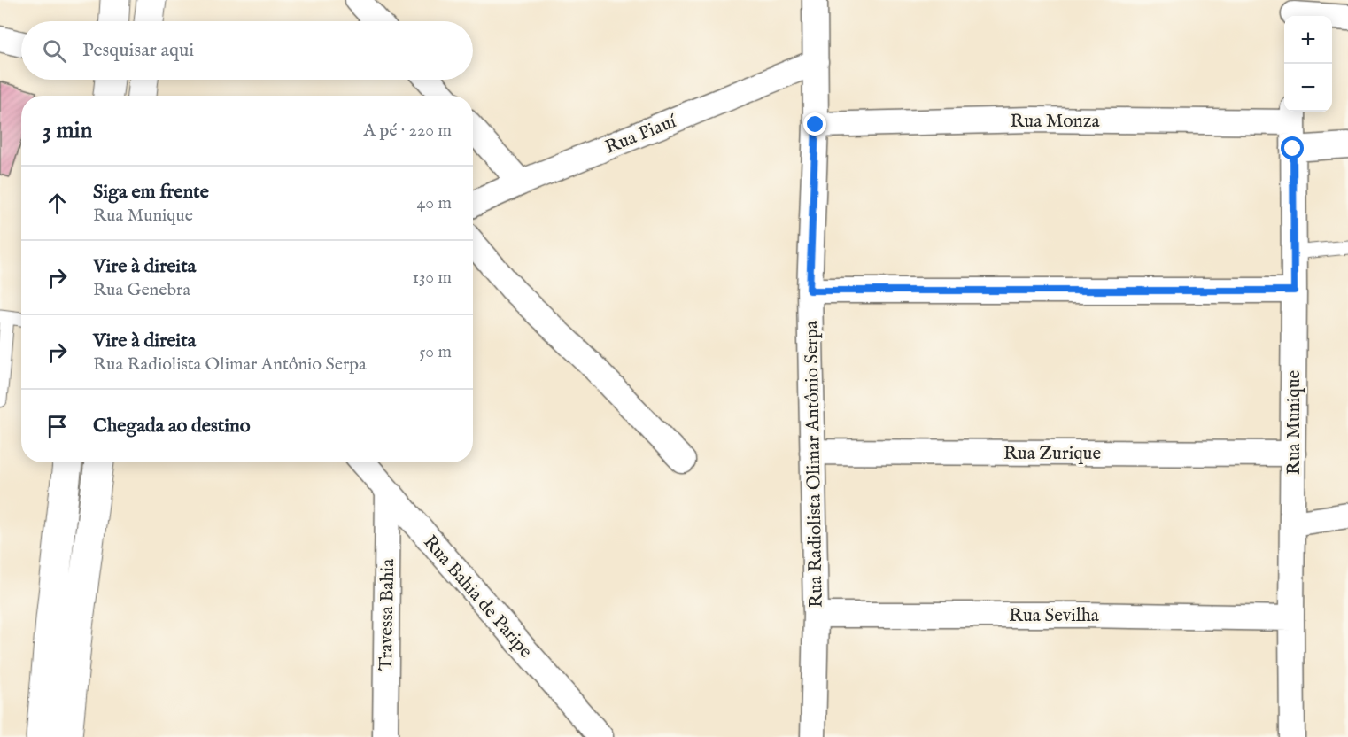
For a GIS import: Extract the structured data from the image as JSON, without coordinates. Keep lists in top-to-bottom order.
{
  "streets": {
    "street": [
      "Rua Monza",
      "Rua Piauí",
      "Rua Munique",
      "Rua Zurique",
      "Rua Radiolista Olimar Antônio Serpa",
      "Rua Bahia de Paripe",
      "Travessa Bahia",
      "Rua Sevilha"
    ]
  },
  "crossings": [
    ["Rua Monza", "Rua Munique"],
    ["Rua Monza", "Rua Radiolista Olimar Antônio Serpa"],
    ["Rua Piauí", "Rua Radiolista Olimar Antônio Serpa"],
    ["Rua Munique", "Rua Zurique"],
    ["Rua Munique", "Rua Sevilha"],
    ["Rua Zurique", "Rua Radiolista Olimar Antônio Serpa"],
    ["Rua Radiolista Olimar Antônio Serpa", "Rua Sevilha"],
    ["Rua Bahia de Paripe", "Travessa Bahia"]
  ],
  "page": {
    "map_buttons": ["+", "−"],
    "search": "Pesquisar aqui",
    "heading": ["3 min", "A pé · 220 m"],
    "list": [
      ["Siga em frente", "Rua Munique", "40 m"],
      ["Vire à direita", "Rua Genebra", "130 m"],
      ["Vire à direita", "Rua Radiolista Olimar Antônio Serpa", "50 m"],
      "Chegada ao destino"
    ]
  }
}
